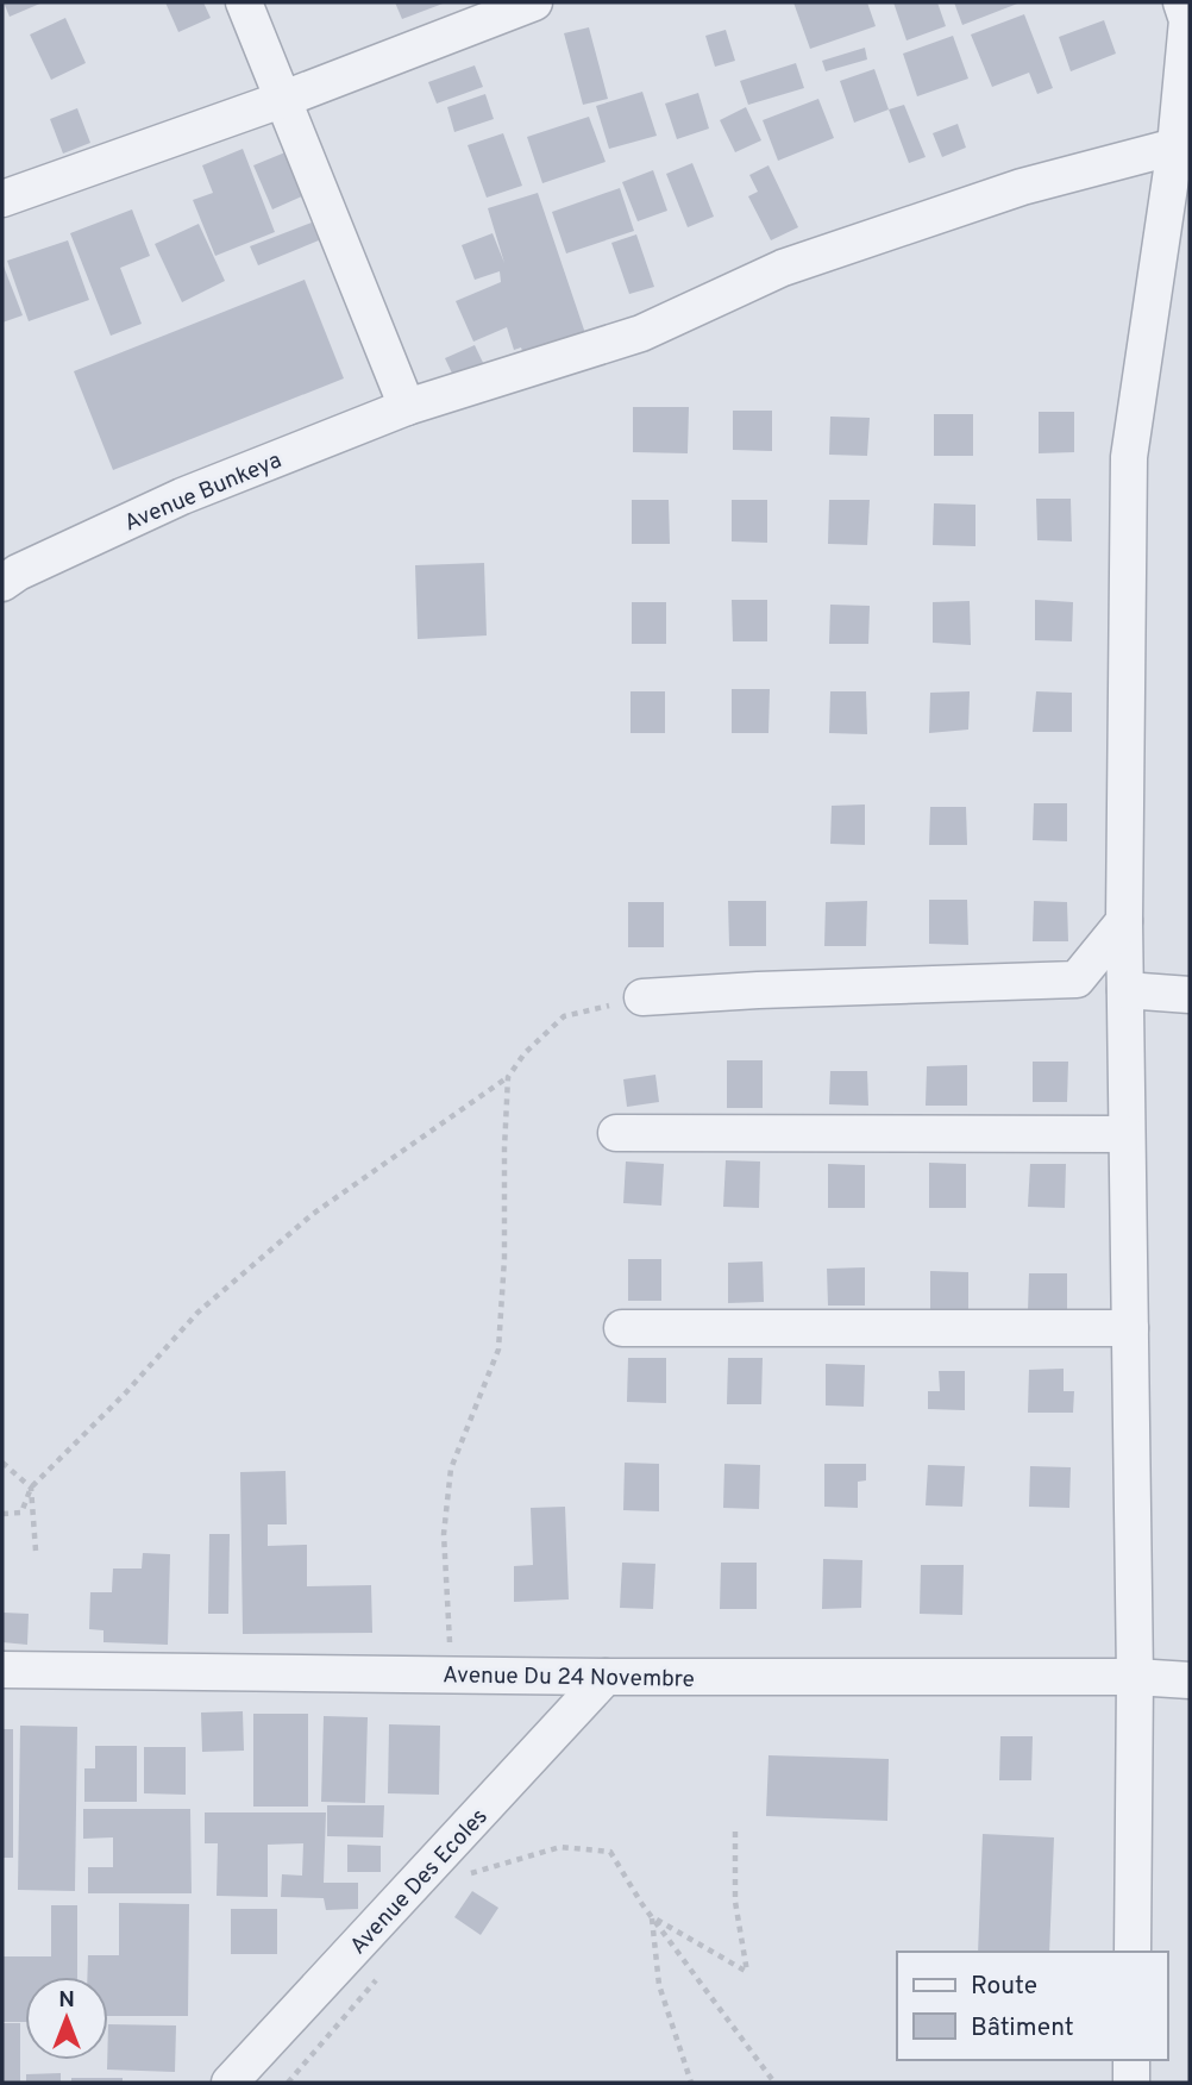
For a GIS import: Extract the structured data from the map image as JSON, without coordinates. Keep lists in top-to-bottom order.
{
  "streets": {
    "street": ["Avenue Bunkeya", "Avenue Du 24 Novembre", "Avenue Des Ecoles"]
  },
  "crossings": [
    ["Avenue Du 24 Novembre", "Avenue Des Ecoles"]
  ],
  "legend": ["Route", "Bâtiment"],
  "north": "top"
}
